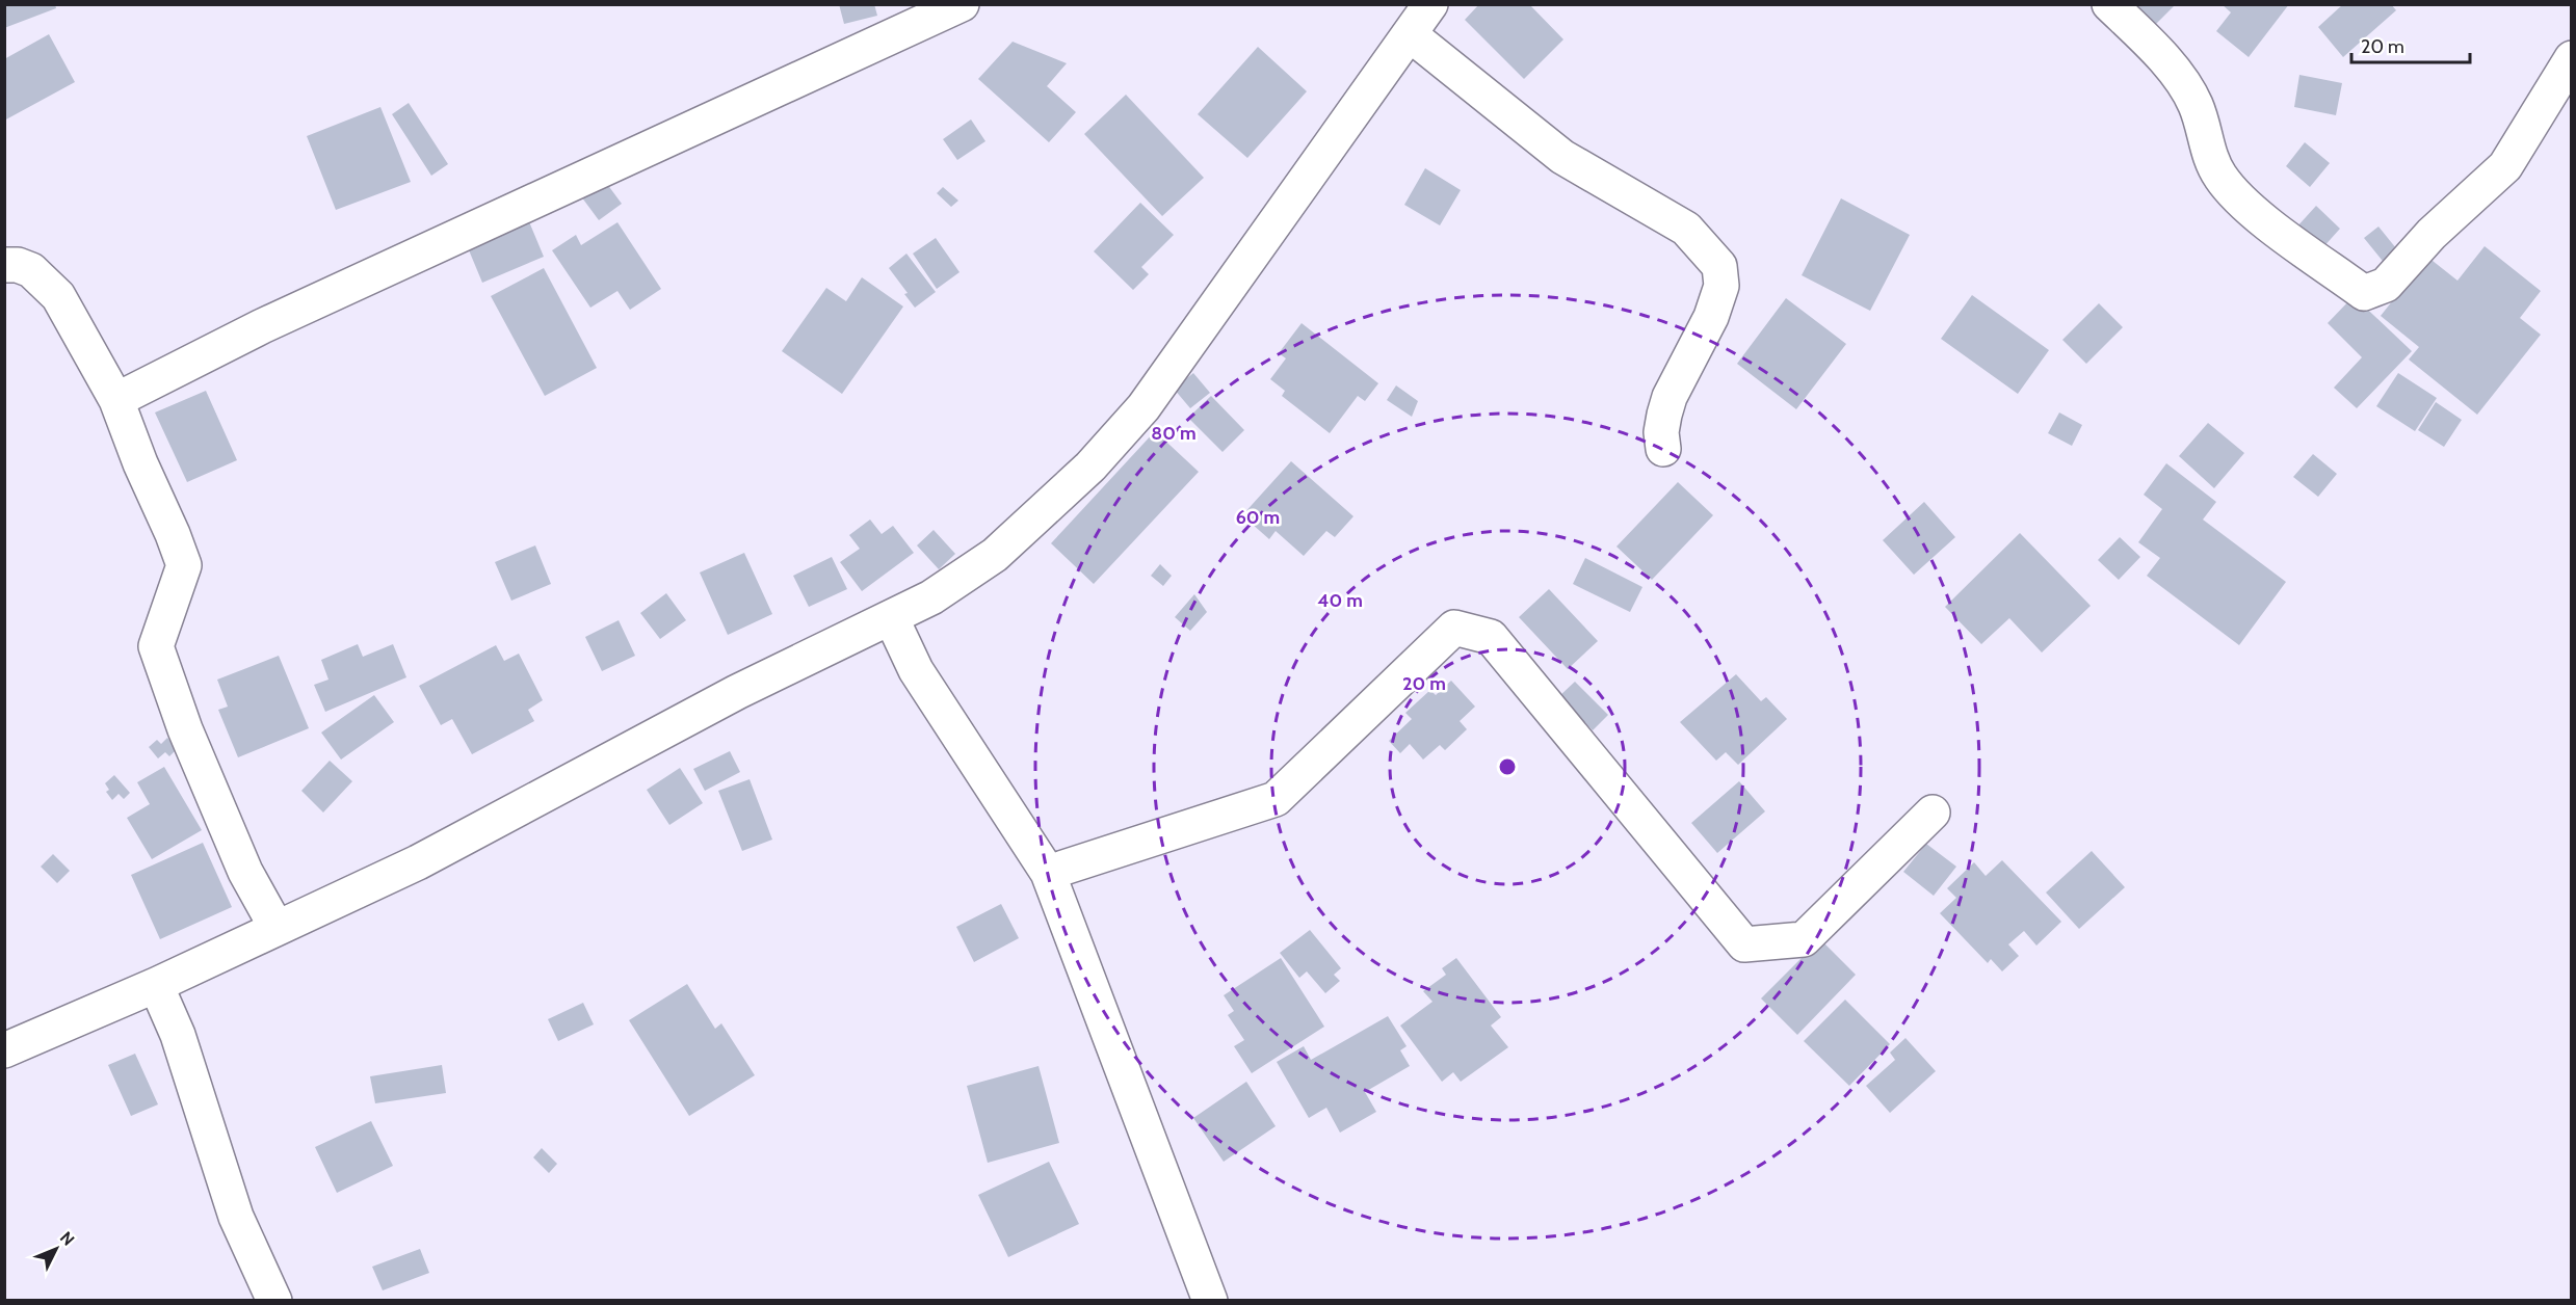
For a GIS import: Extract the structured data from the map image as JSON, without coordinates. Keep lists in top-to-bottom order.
{
  "scale_bar": "20 m",
  "north": "top right",
  "rings": [
    "80 m",
    "60 m",
    "40 m",
    "20 m"
  ]
}
